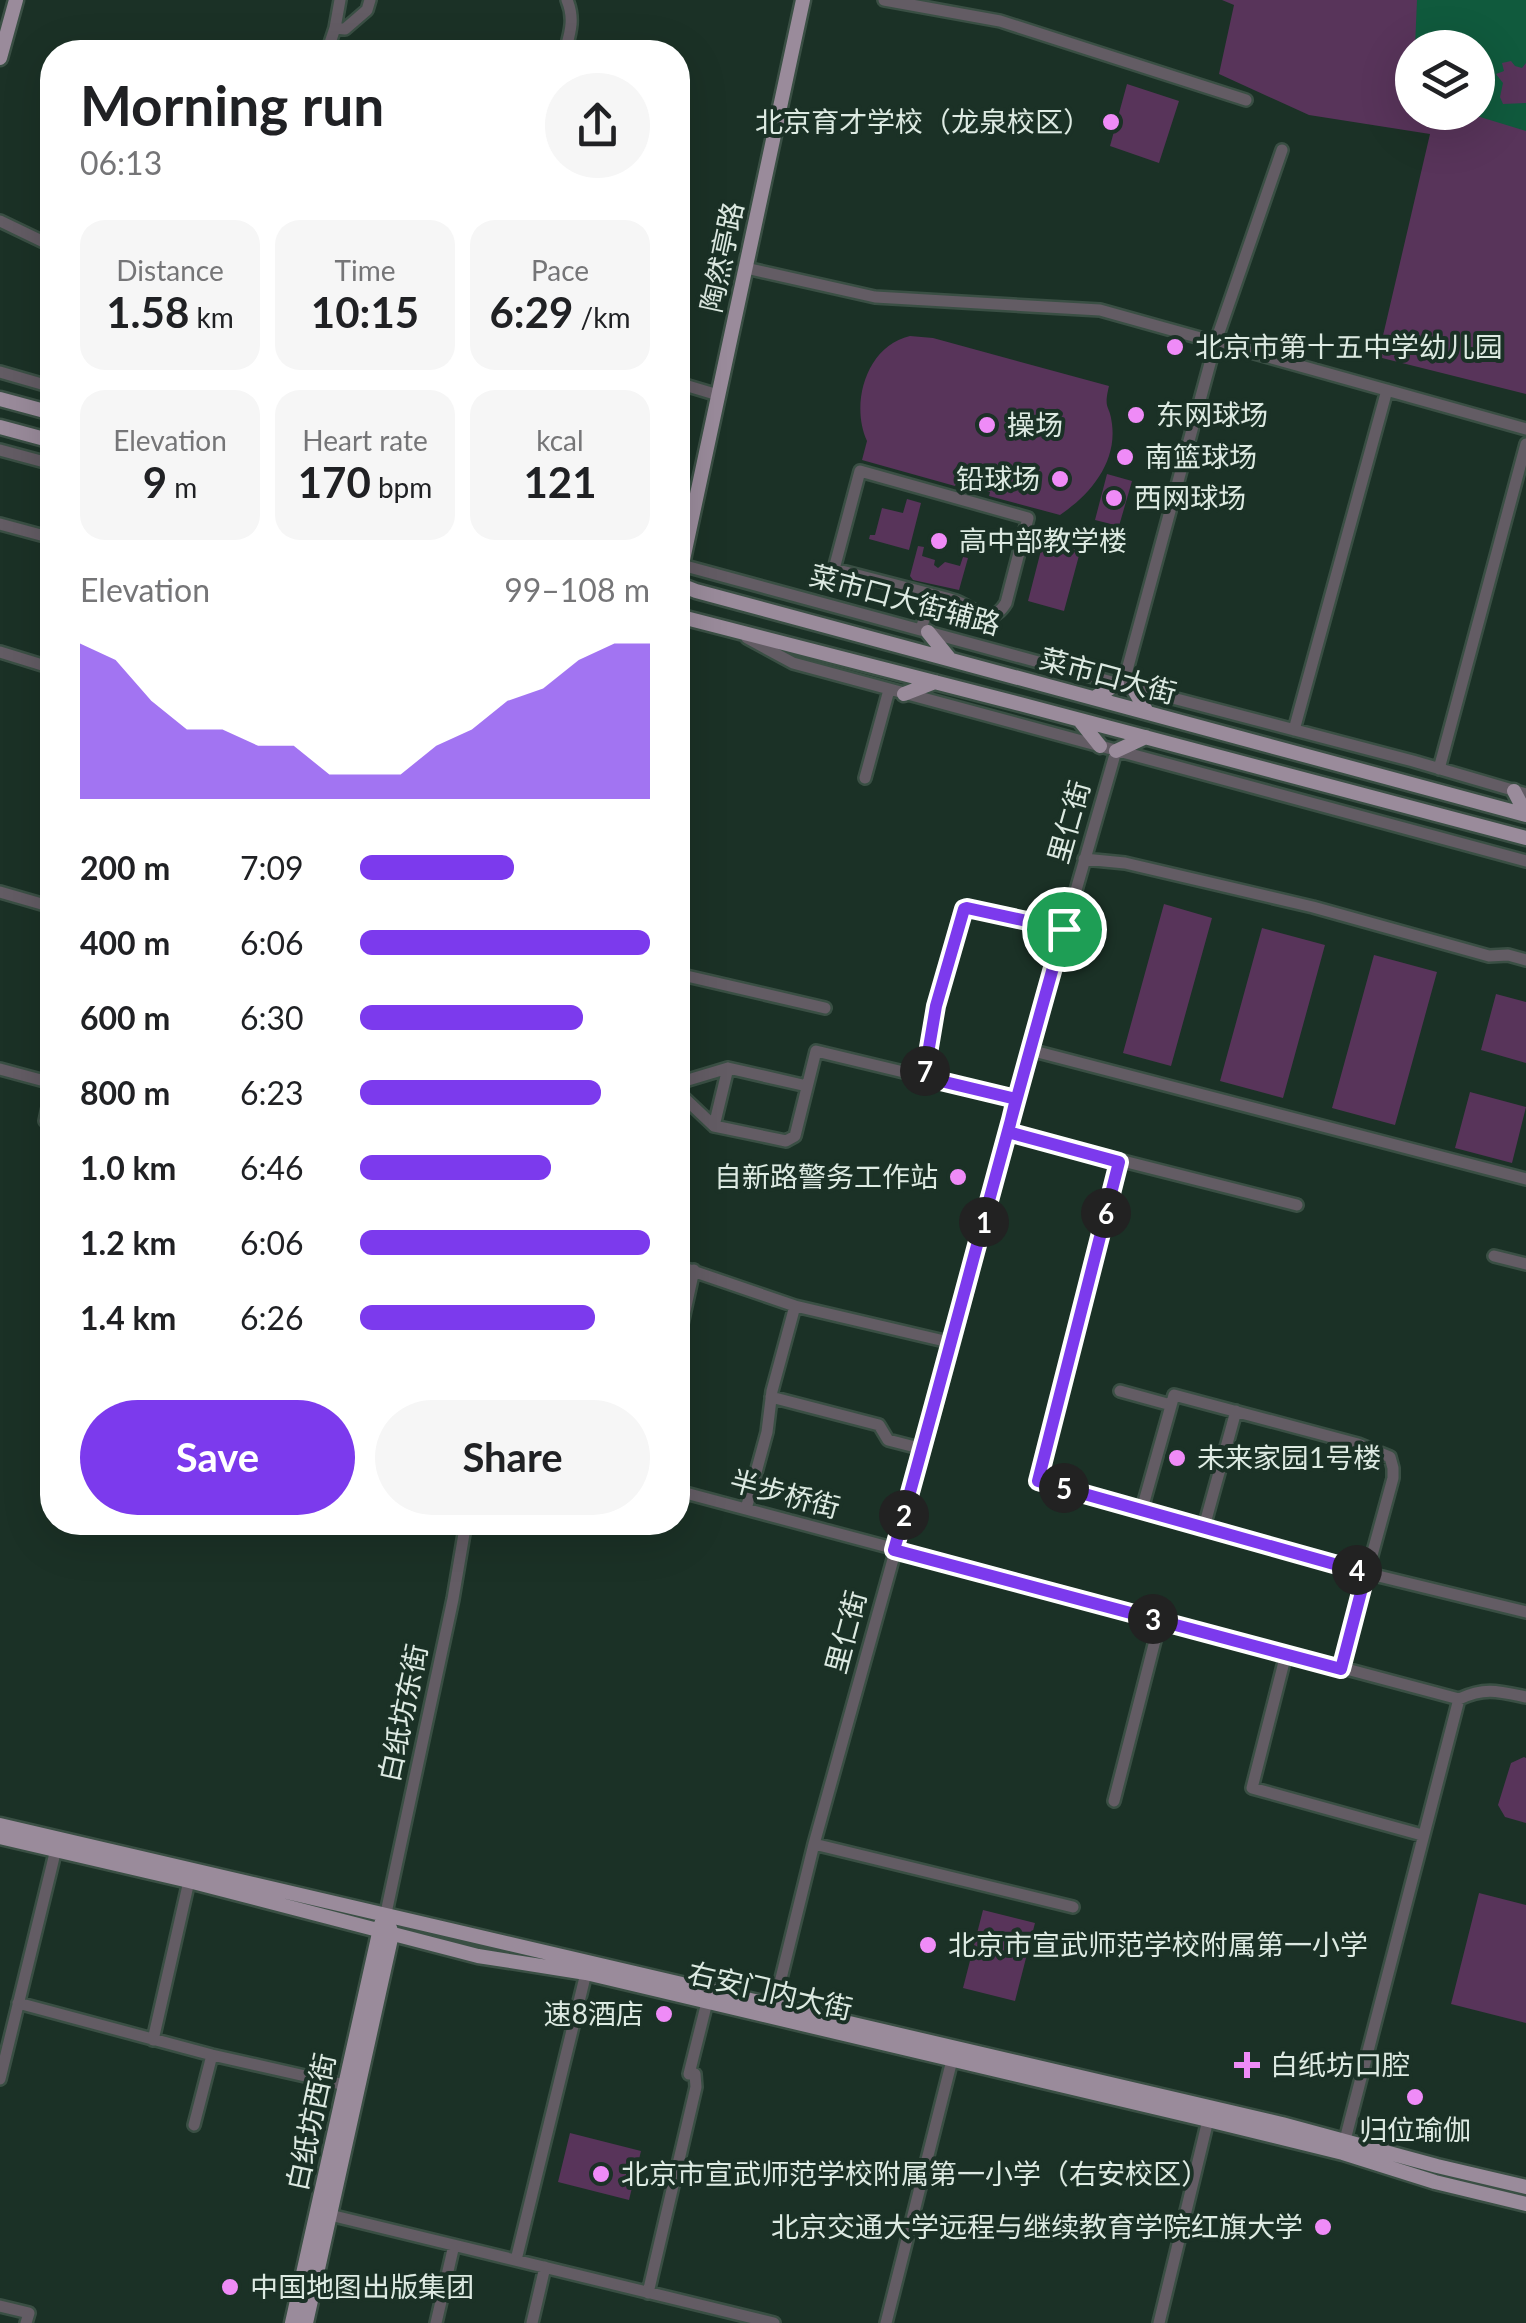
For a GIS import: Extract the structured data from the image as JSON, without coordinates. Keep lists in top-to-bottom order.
{
  "streets": {
    "main road": [
      "陶然亭路",
      "菜市口大街",
      "右安门内大街",
      "白纸坊西街"
    ],
    "street": [
      "菜市口大街辅路",
      "里仁街",
      "半步桥街",
      "白纸坊东街"
    ]
  },
  "crossings": [
    ["里仁街", "半步桥街"],
    ["里仁街", "右安门内大街"],
    ["白纸坊东街", "右安门内大街"],
    ["右安门内大街", "白纸坊西街"]
  ],
  "places": {
    "other": [
      "北京育才学校（龙泉校区）",
      "北京市第十五中学幼儿园",
      "东网球场",
      "操场",
      "南篮球场",
      "铅球场",
      "西网球场",
      "高中部教学楼",
      "自新路警务工作站",
      "未来家园1号楼",
      "北京市宣武师范学校附属第一小学",
      "速8酒店",
      "归位瑜伽",
      "北京市宣武师范学校附属第一小学（右安校区）",
      "北京交通大学远程与继续教育学院红旗大学",
      "中国地图出版集团"
    ],
    "health": ["白纸坊口腔"]
  },
  "page": {
    "heading": ["Morning run", "06:13"],
    "stats": [
      ["Distance", "1.58 km"],
      ["Time", "10:15"],
      ["Pace", "6:29 /km"],
      ["Elevation", "9 m"],
      ["Heart rate", "170 bpm"],
      ["kcal", "121"]
    ],
    "chart": ["Elevation", "99–108 m"],
    "list": [
      {
        "name": "200 m",
        "note": "7:09"
      },
      {
        "name": "400 m",
        "note": "6:06"
      },
      {
        "name": "600 m",
        "note": "6:30"
      },
      {
        "name": "800 m",
        "note": "6:23"
      },
      {
        "name": "1.0 km",
        "note": "6:46"
      },
      {
        "name": "1.2 km",
        "note": "6:06"
      },
      {
        "name": "1.4 km",
        "note": "6:26"
      }
    ],
    "pins": [
      "7",
      "6",
      "1",
      "5",
      "2",
      "4",
      "3"
    ],
    "buttons": ["Save", "Share"]
  }
}
